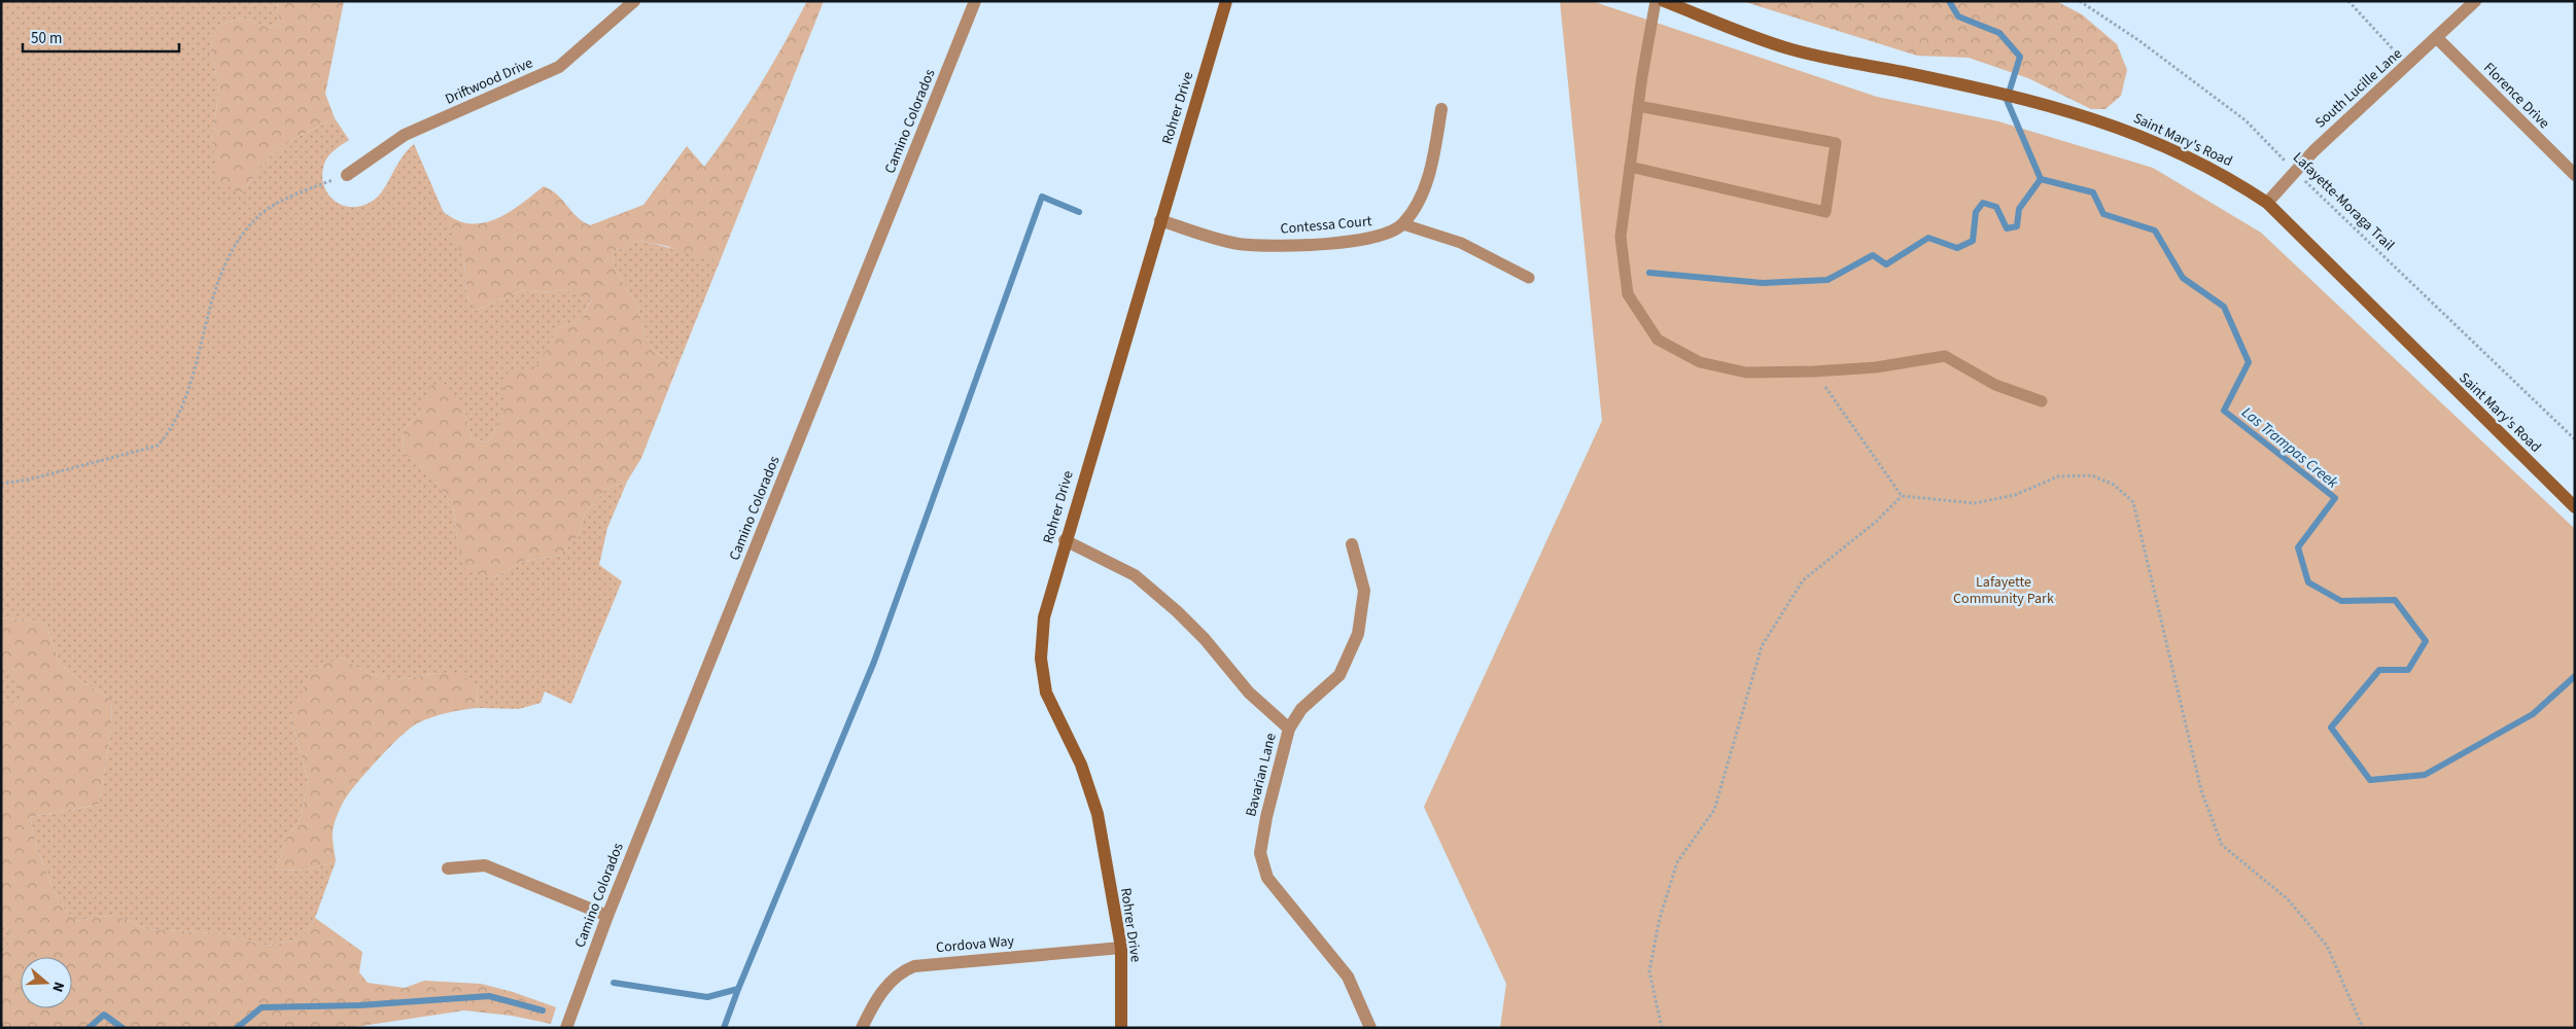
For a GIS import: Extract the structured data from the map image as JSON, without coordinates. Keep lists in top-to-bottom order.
{
  "streets": {
    "street": [
      "Driftwood Drive",
      "South Lucille Lane",
      "Florence Drive",
      "Rohrer Drive",
      "Camino Colorados",
      "Saint Mary's Road",
      "Contessa Court",
      "Bavarian Lane",
      "Cordova Way"
    ],
    "path": ["Lafayette-Moraga Trail"]
  },
  "crossings": [
    ["South Lucille Lane", "Florence Drive"],
    ["South Lucille Lane", "Saint Mary's Road"],
    ["South Lucille Lane", "Lafayette-Moraga Trail"],
    ["Rohrer Drive", "Contessa Court"],
    ["Rohrer Drive", "Bavarian Lane"],
    ["Rohrer Drive", "Cordova Way"]
  ],
  "water": ["Las Trampas Creek"],
  "parks": ["Lafayette Community Park"],
  "scale_bar": "50 m",
  "north": "right"
}
